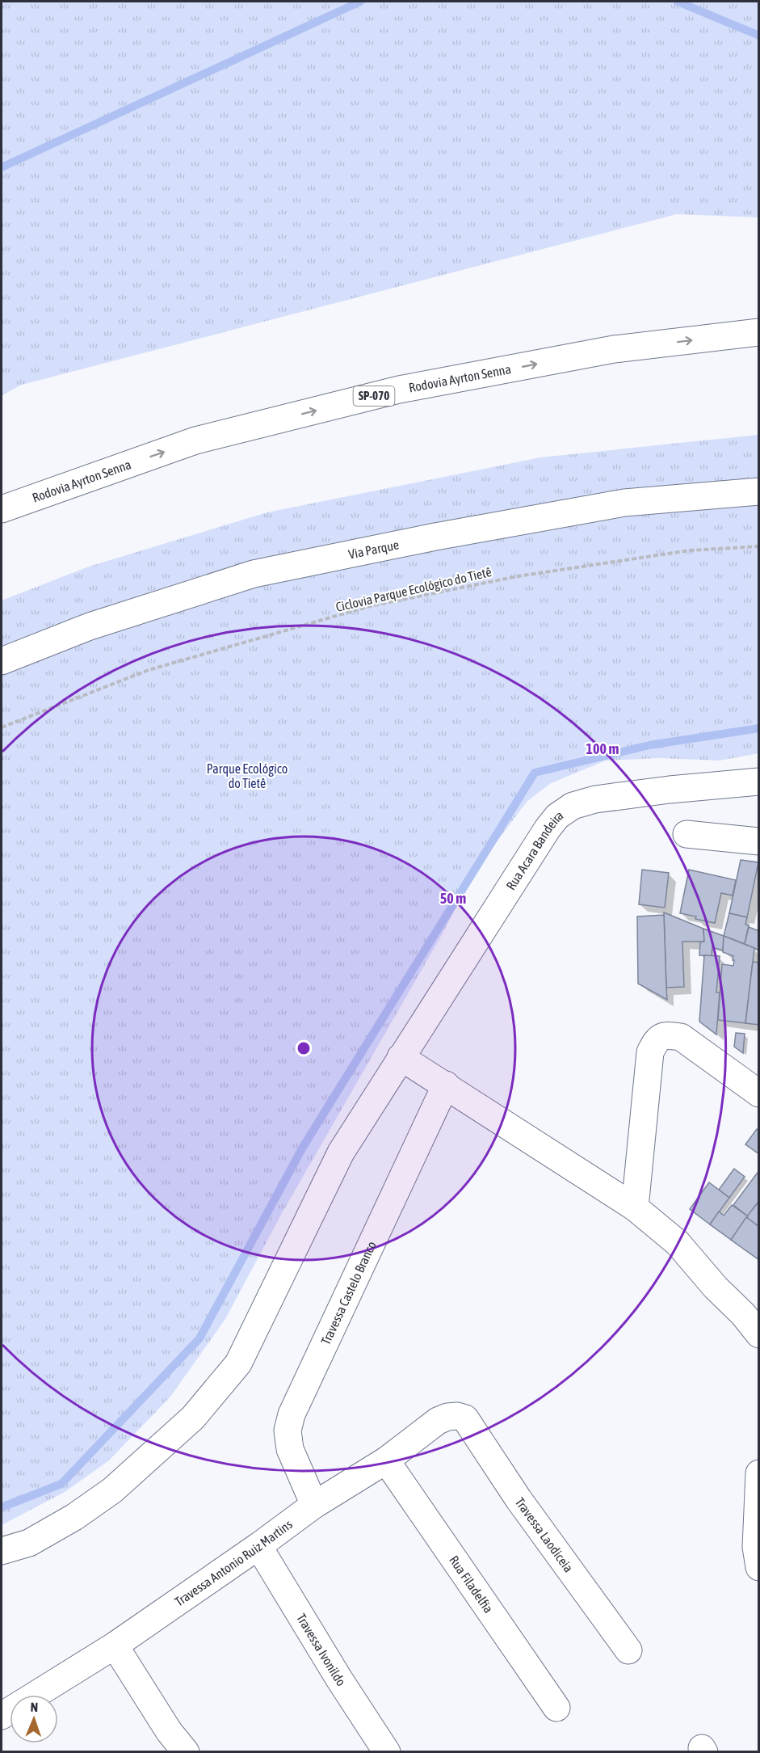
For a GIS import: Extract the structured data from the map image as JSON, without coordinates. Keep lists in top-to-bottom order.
{
  "streets": {
    "main road": [
      "Rodovia Ayrton Senna",
      "SP-070",
      "Via Parque",
      "Rua Acara Bandeira",
      "Travessa Castelo Branco",
      "Travessa Laodiceia",
      "Travessa Antonio Ruiz Martins",
      "Rua Filadelfia",
      "Travessa Ivonildo"
    ],
    "path": ["Ciclovia Parque Ecológico do Tietê"]
  },
  "crossings": [
    ["Travessa Castelo Branco", "Travessa Antonio Ruiz Martins"],
    ["Travessa Laodiceia", "Travessa Antonio Ruiz Martins"],
    ["Travessa Antonio Ruiz Martins", "Rua Filadelfia"],
    ["Travessa Antonio Ruiz Martins", "Travessa Ivonildo"]
  ],
  "one_way": ["Rodovia Ayrton Senna"],
  "parks": ["Parque Ecológico do Tietê"],
  "north": "top",
  "rings": ["100 m", "50 m"]
}
